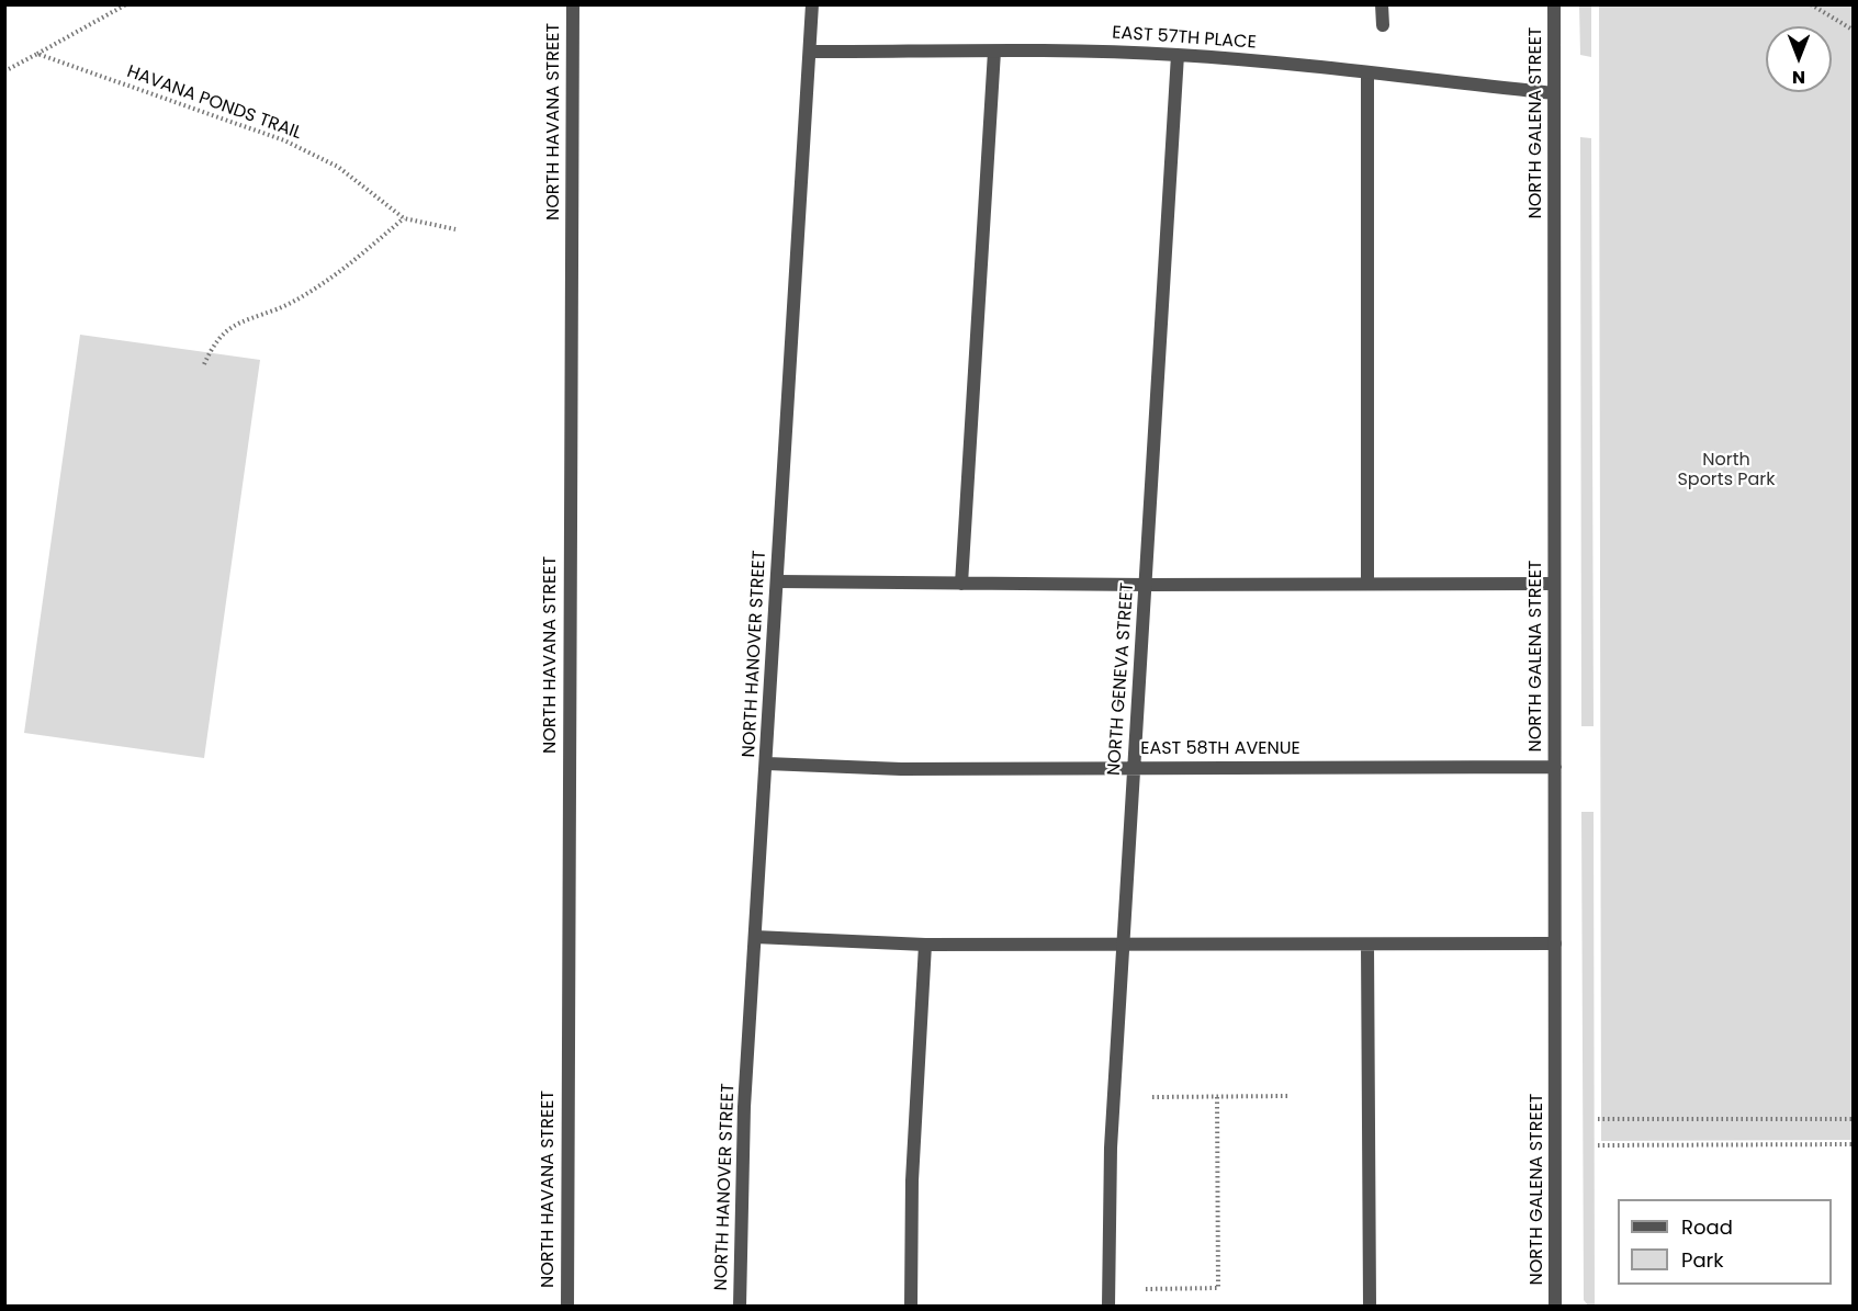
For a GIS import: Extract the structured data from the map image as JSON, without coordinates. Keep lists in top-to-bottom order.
{
  "streets": {
    "street": [
      "EAST 57TH PLACE",
      "NORTH HAVANA STREET",
      "NORTH GALENA STREET",
      "NORTH HANOVER STREET",
      "NORTH GENEVA STREET",
      "EAST 58TH AVENUE"
    ],
    "path": ["HAVANA PONDS TRAIL"]
  },
  "crossings": [
    ["EAST 57TH PLACE", "NORTH GALENA STREET"],
    ["EAST 57TH PLACE", "NORTH HANOVER STREET"],
    ["EAST 57TH PLACE", "NORTH GENEVA STREET"],
    ["NORTH GALENA STREET", "EAST 58TH AVENUE"],
    ["NORTH HANOVER STREET", "EAST 58TH AVENUE"],
    ["NORTH GENEVA STREET", "EAST 58TH AVENUE"]
  ],
  "parks": ["North Sports Park"],
  "legend": ["Road", "Park"],
  "north": "bottom"
}
